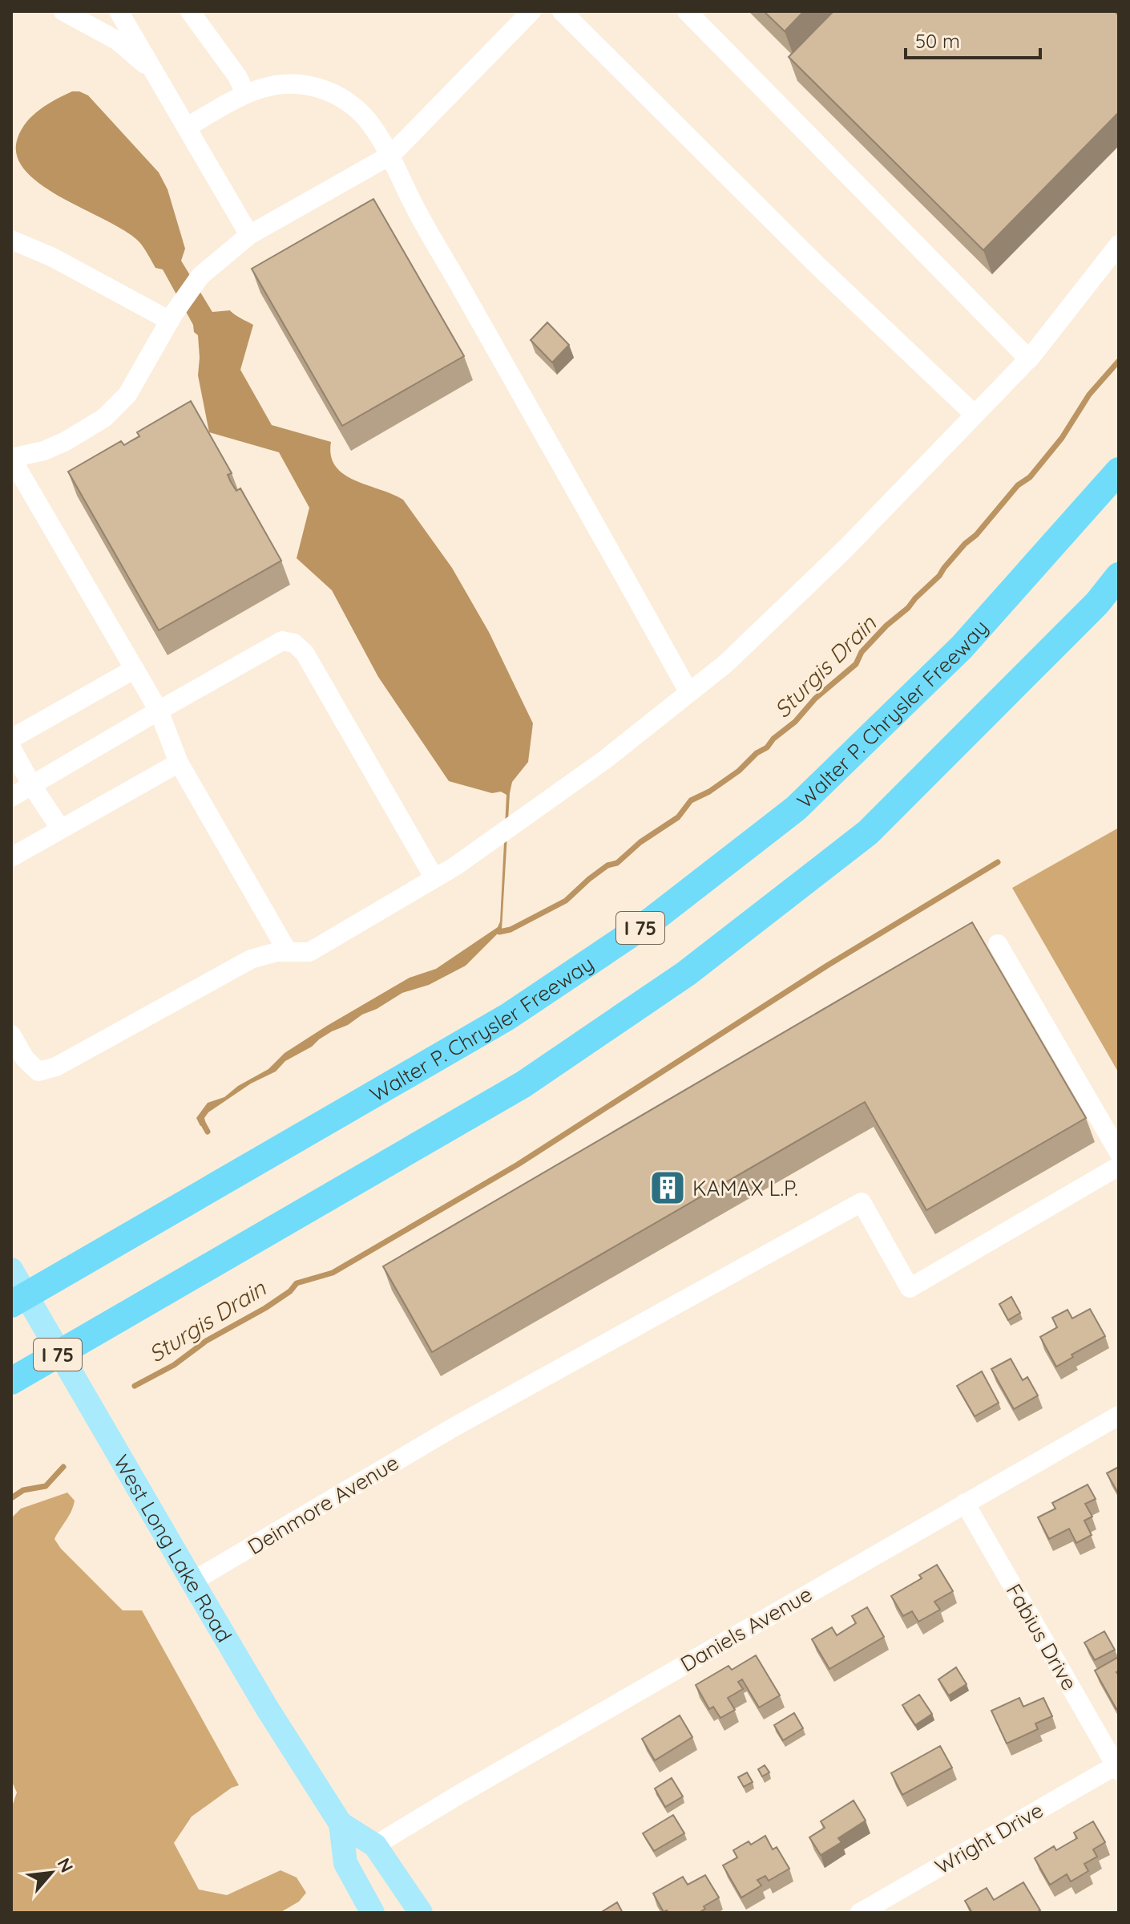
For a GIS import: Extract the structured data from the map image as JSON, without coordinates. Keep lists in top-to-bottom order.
{
  "streets": {
    "highway": ["Walter P. Chrysler Freeway", "I 75"],
    "main road": ["West Long Lake Road"],
    "street": [
      "Deinmore Avenue",
      "Daniels Avenue",
      "Fabius Drive",
      "Wright Drive"
    ]
  },
  "crossings": [
    ["Deinmore Avenue", "West Long Lake Road"],
    ["West Long Lake Road", "Daniels Avenue"],
    ["Daniels Avenue", "Fabius Drive"],
    ["Fabius Drive", "Wright Drive"]
  ],
  "water": ["Sturgis Drain"],
  "places": {
    "building": ["KAMAX L.P."]
  },
  "scale_bar": "50 m",
  "north": "top right"
}
